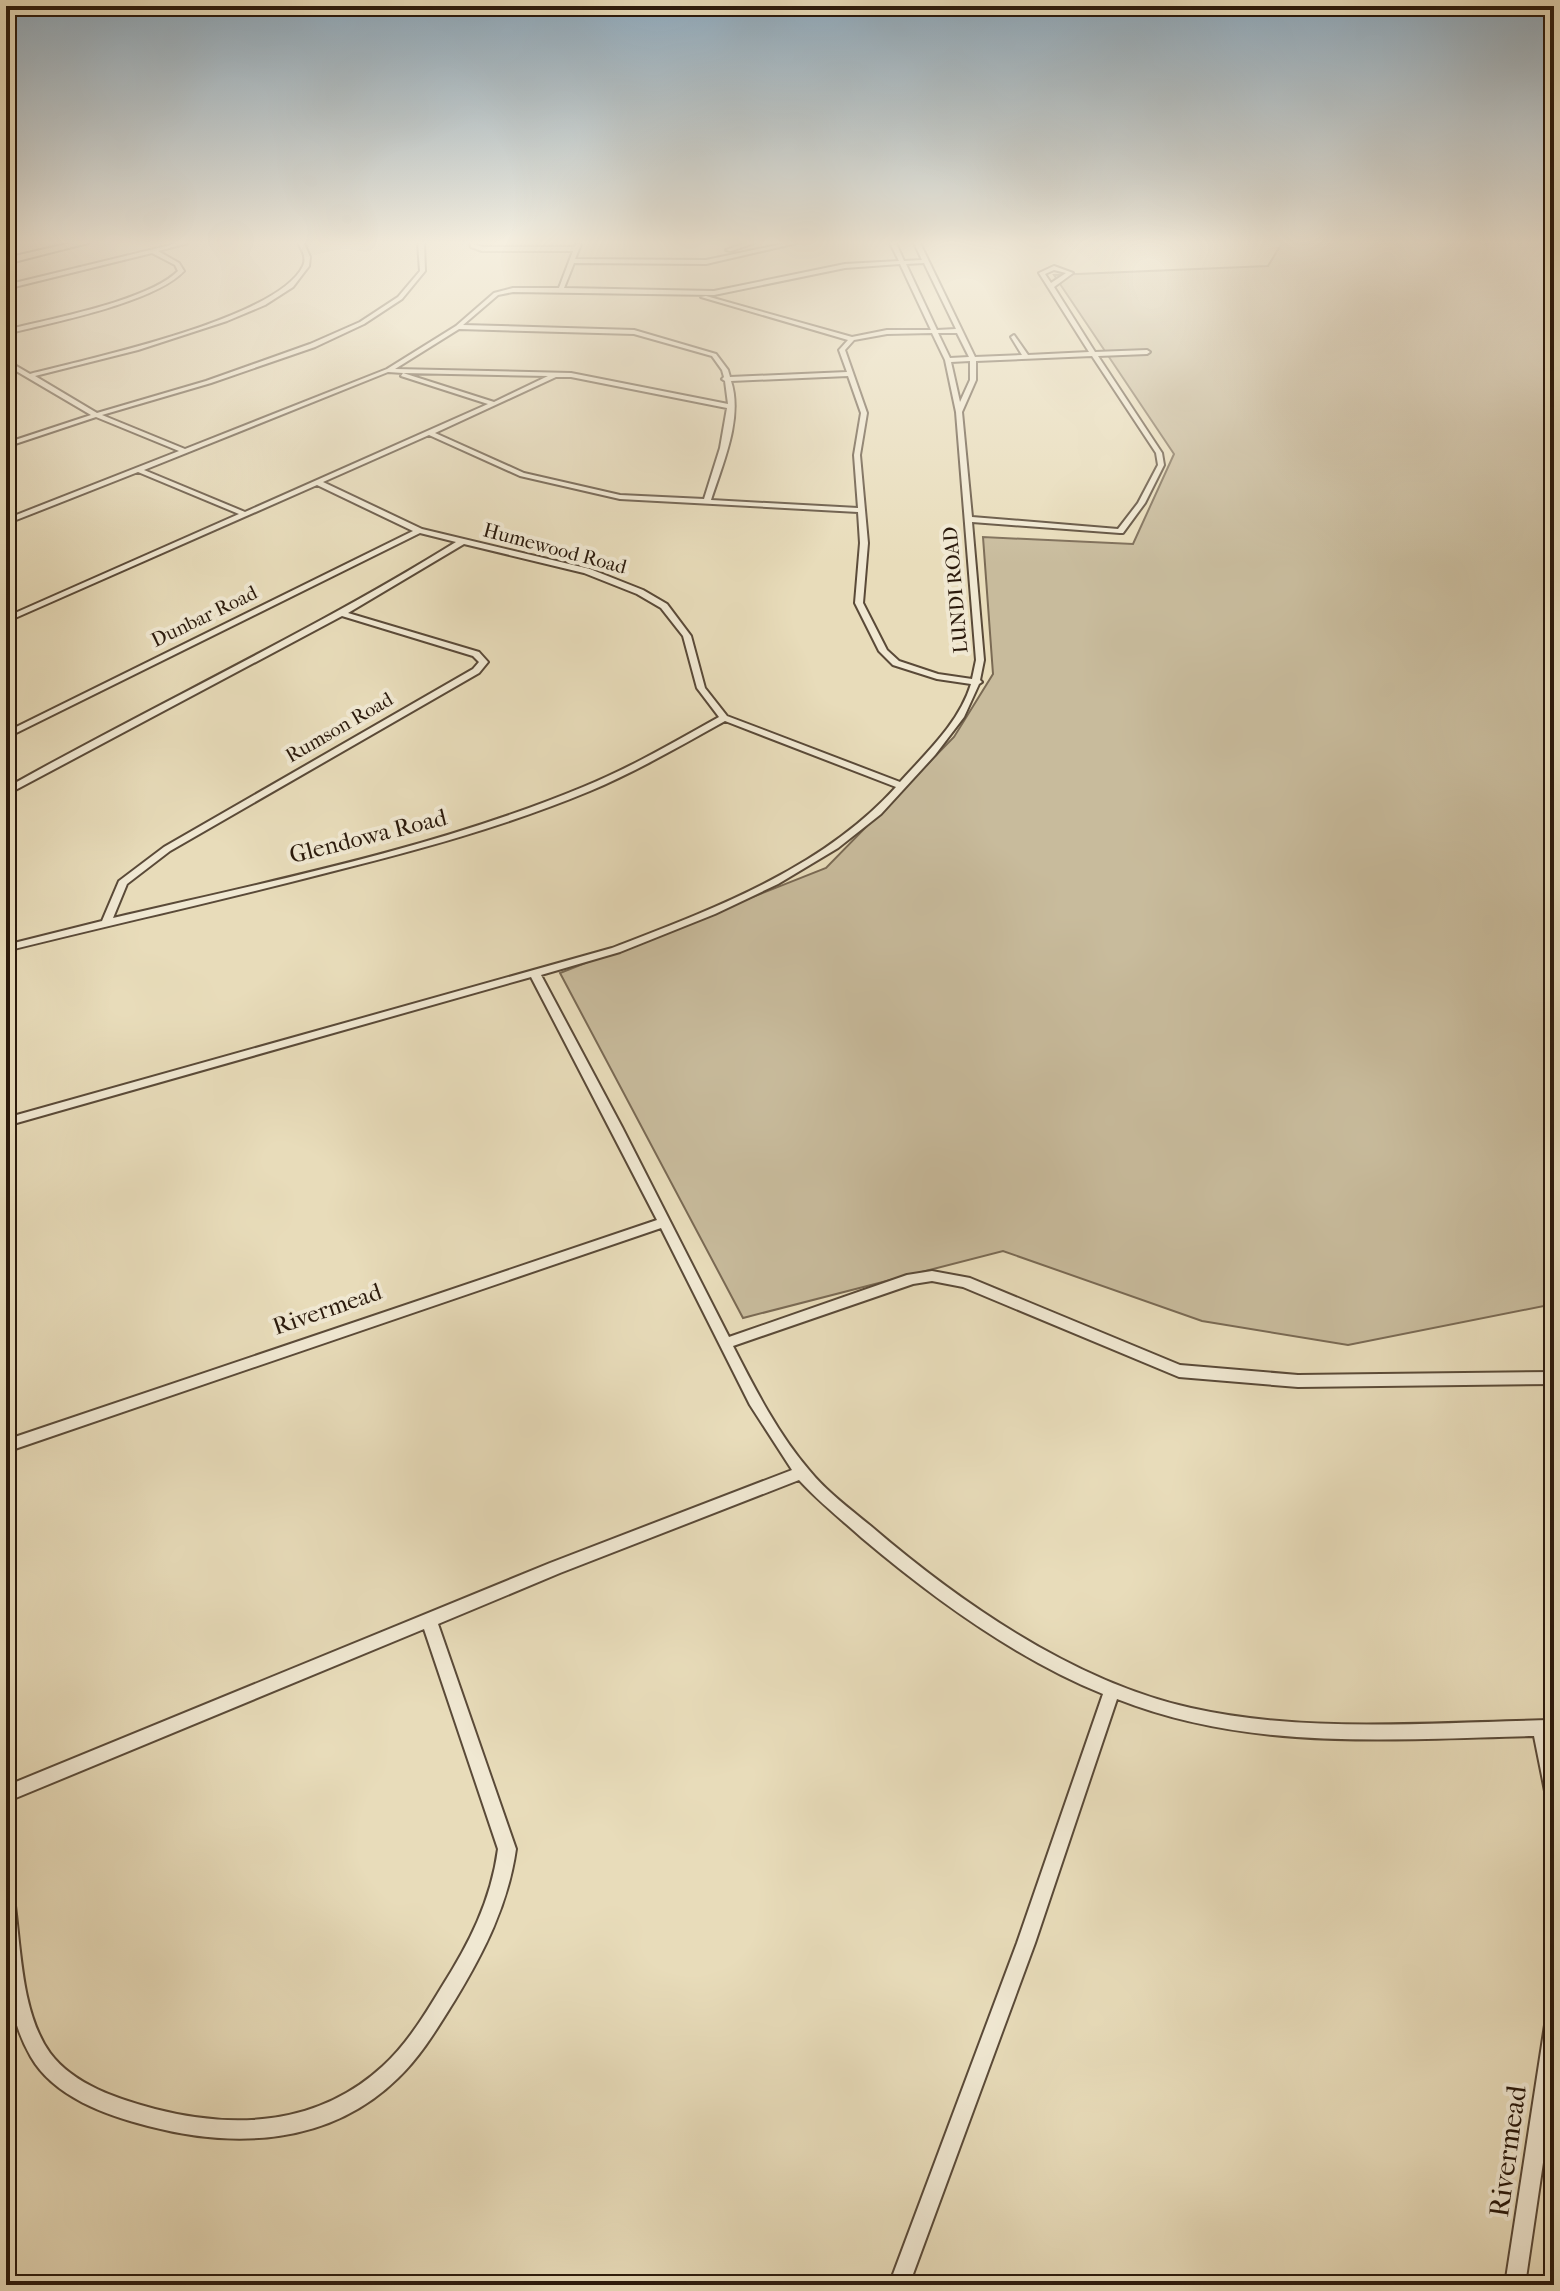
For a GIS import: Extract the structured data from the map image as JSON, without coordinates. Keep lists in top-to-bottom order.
{
  "streets": {
    "street": [
      "Humewood Road",
      "LUNDI ROAD",
      "Dunbar Road",
      "Rumson Road",
      "Glendowa Road",
      "Rivermead"
    ]
  },
  "crossings": [
    ["Humewood Road", "Dunbar Road"],
    ["Humewood Road", "Glendowa Road"],
    ["Rumson Road", "Glendowa Road"]
  ]
}
